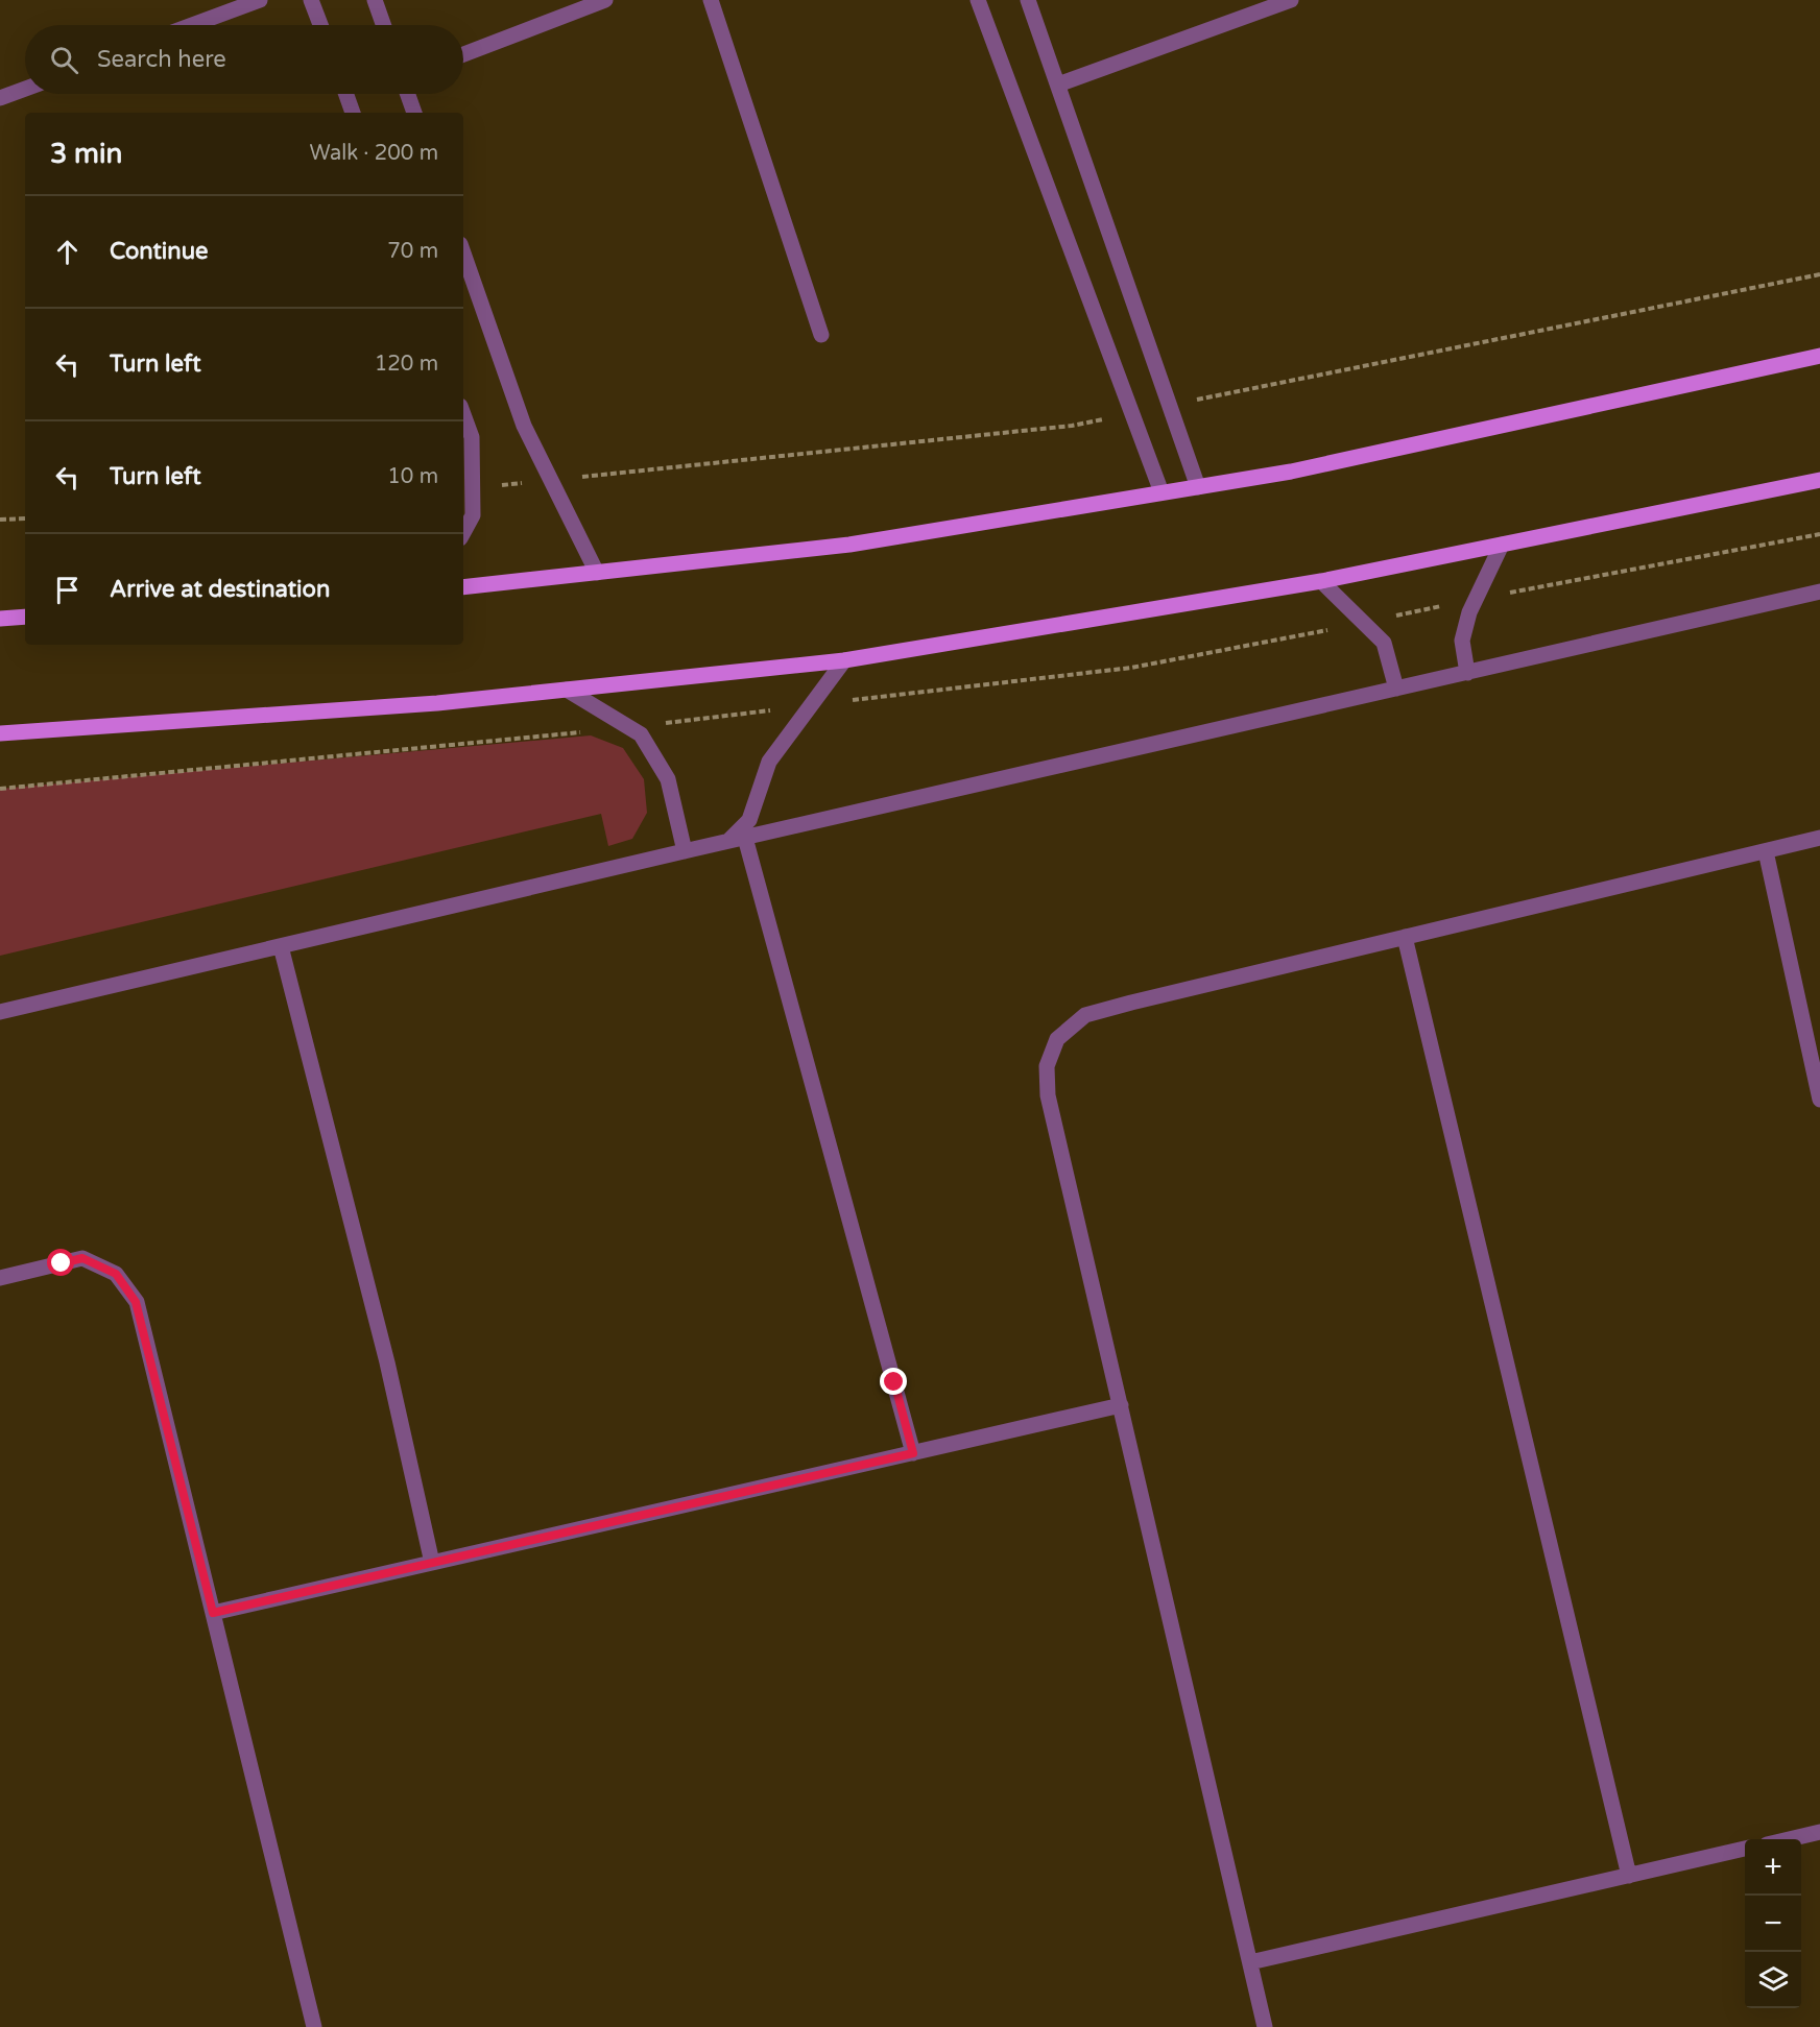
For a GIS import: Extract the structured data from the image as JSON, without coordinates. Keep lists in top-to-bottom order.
{
  "page": {
    "search": "Search here",
    "heading": ["3 min", "Walk · 200 m"],
    "list": [
      ["Continue", "70 m"],
      ["Turn left", "120 m"],
      ["Turn left", "10 m"],
      "Arrive at destination"
    ],
    "map_buttons": ["+", "−"]
  }
}
